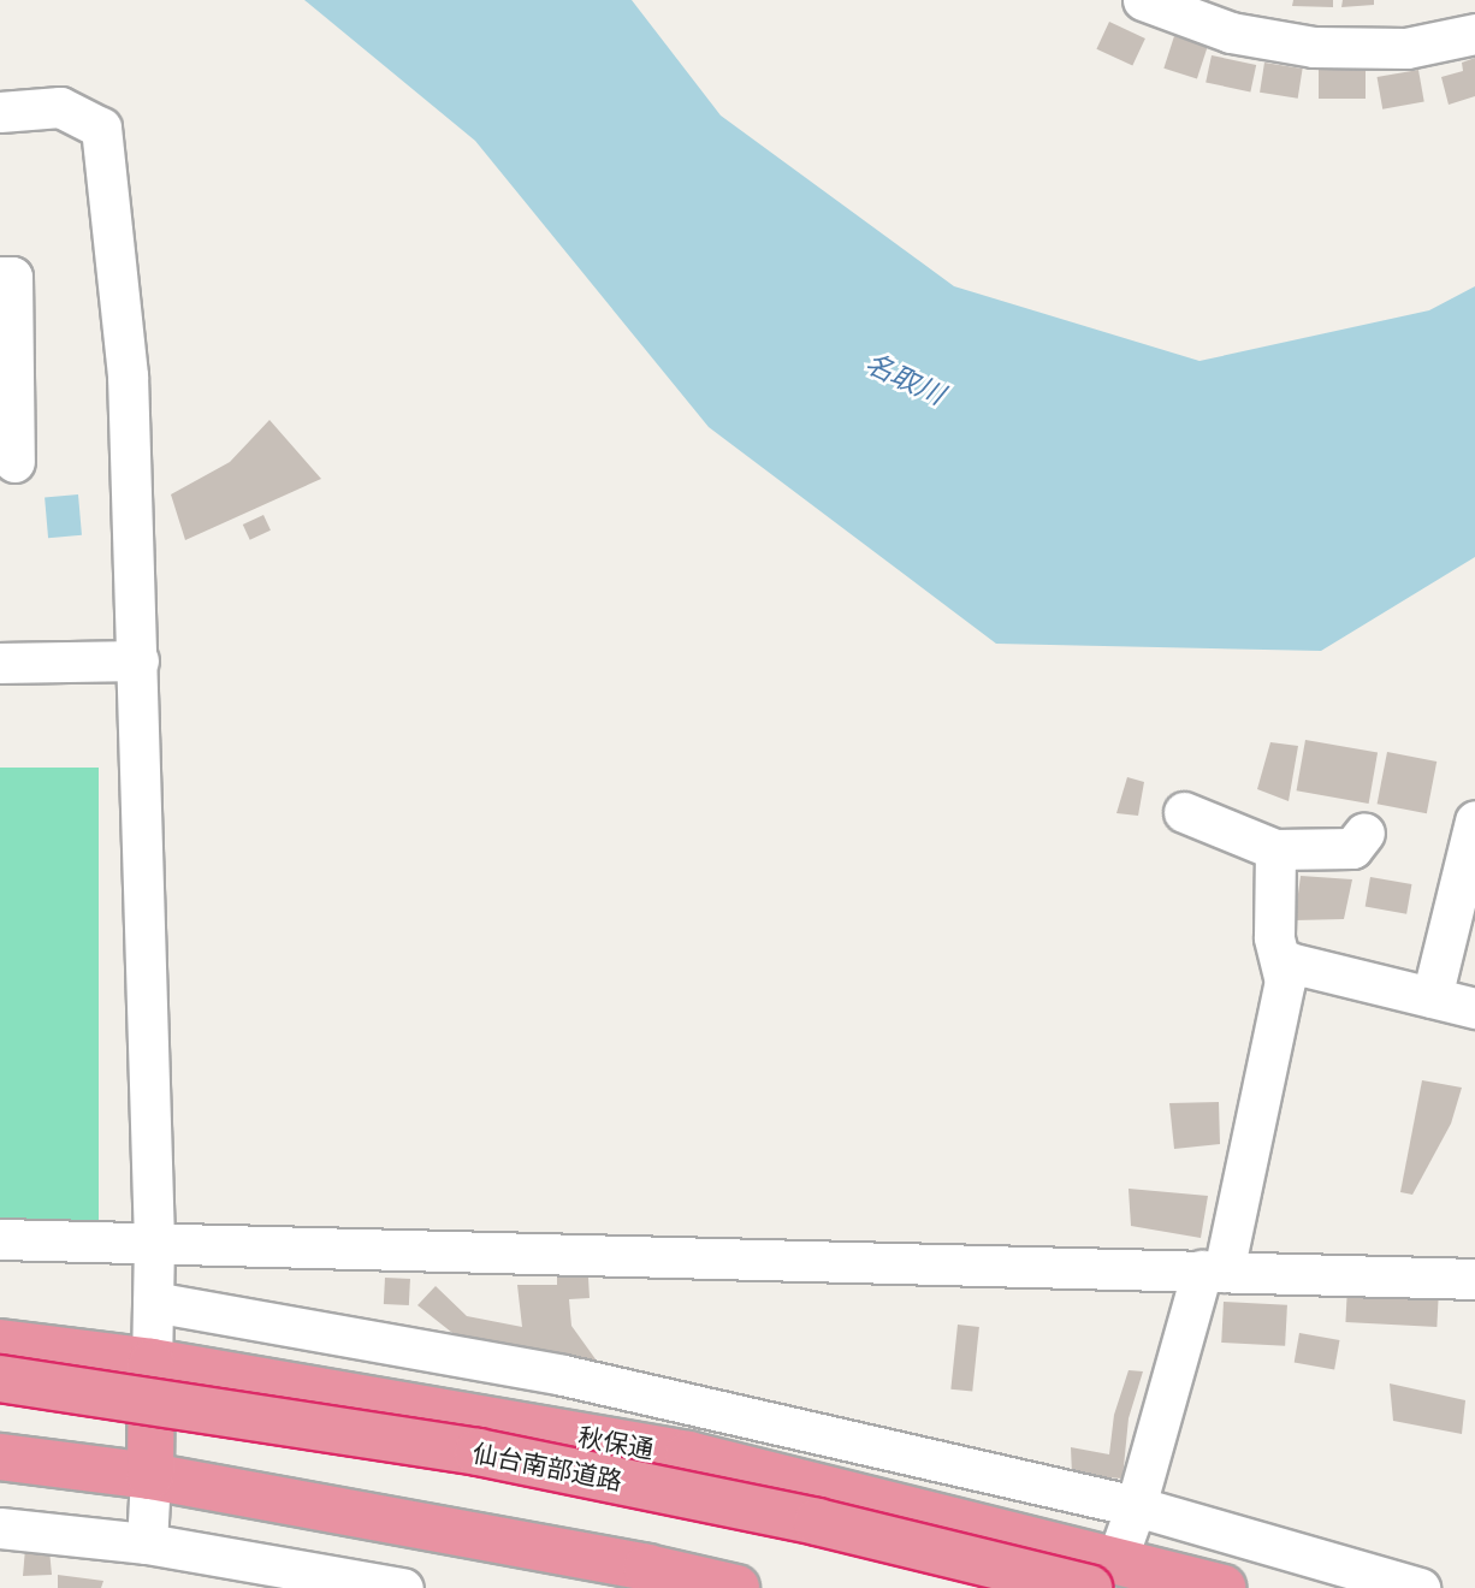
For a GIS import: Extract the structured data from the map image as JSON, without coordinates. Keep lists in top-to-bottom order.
{
  "streets": {
    "highway": ["秋保通", "仙台南部道路"]
  },
  "crossings": [
    ["秋保通", "仙台南部道路"]
  ],
  "water": ["名取川"]
}
